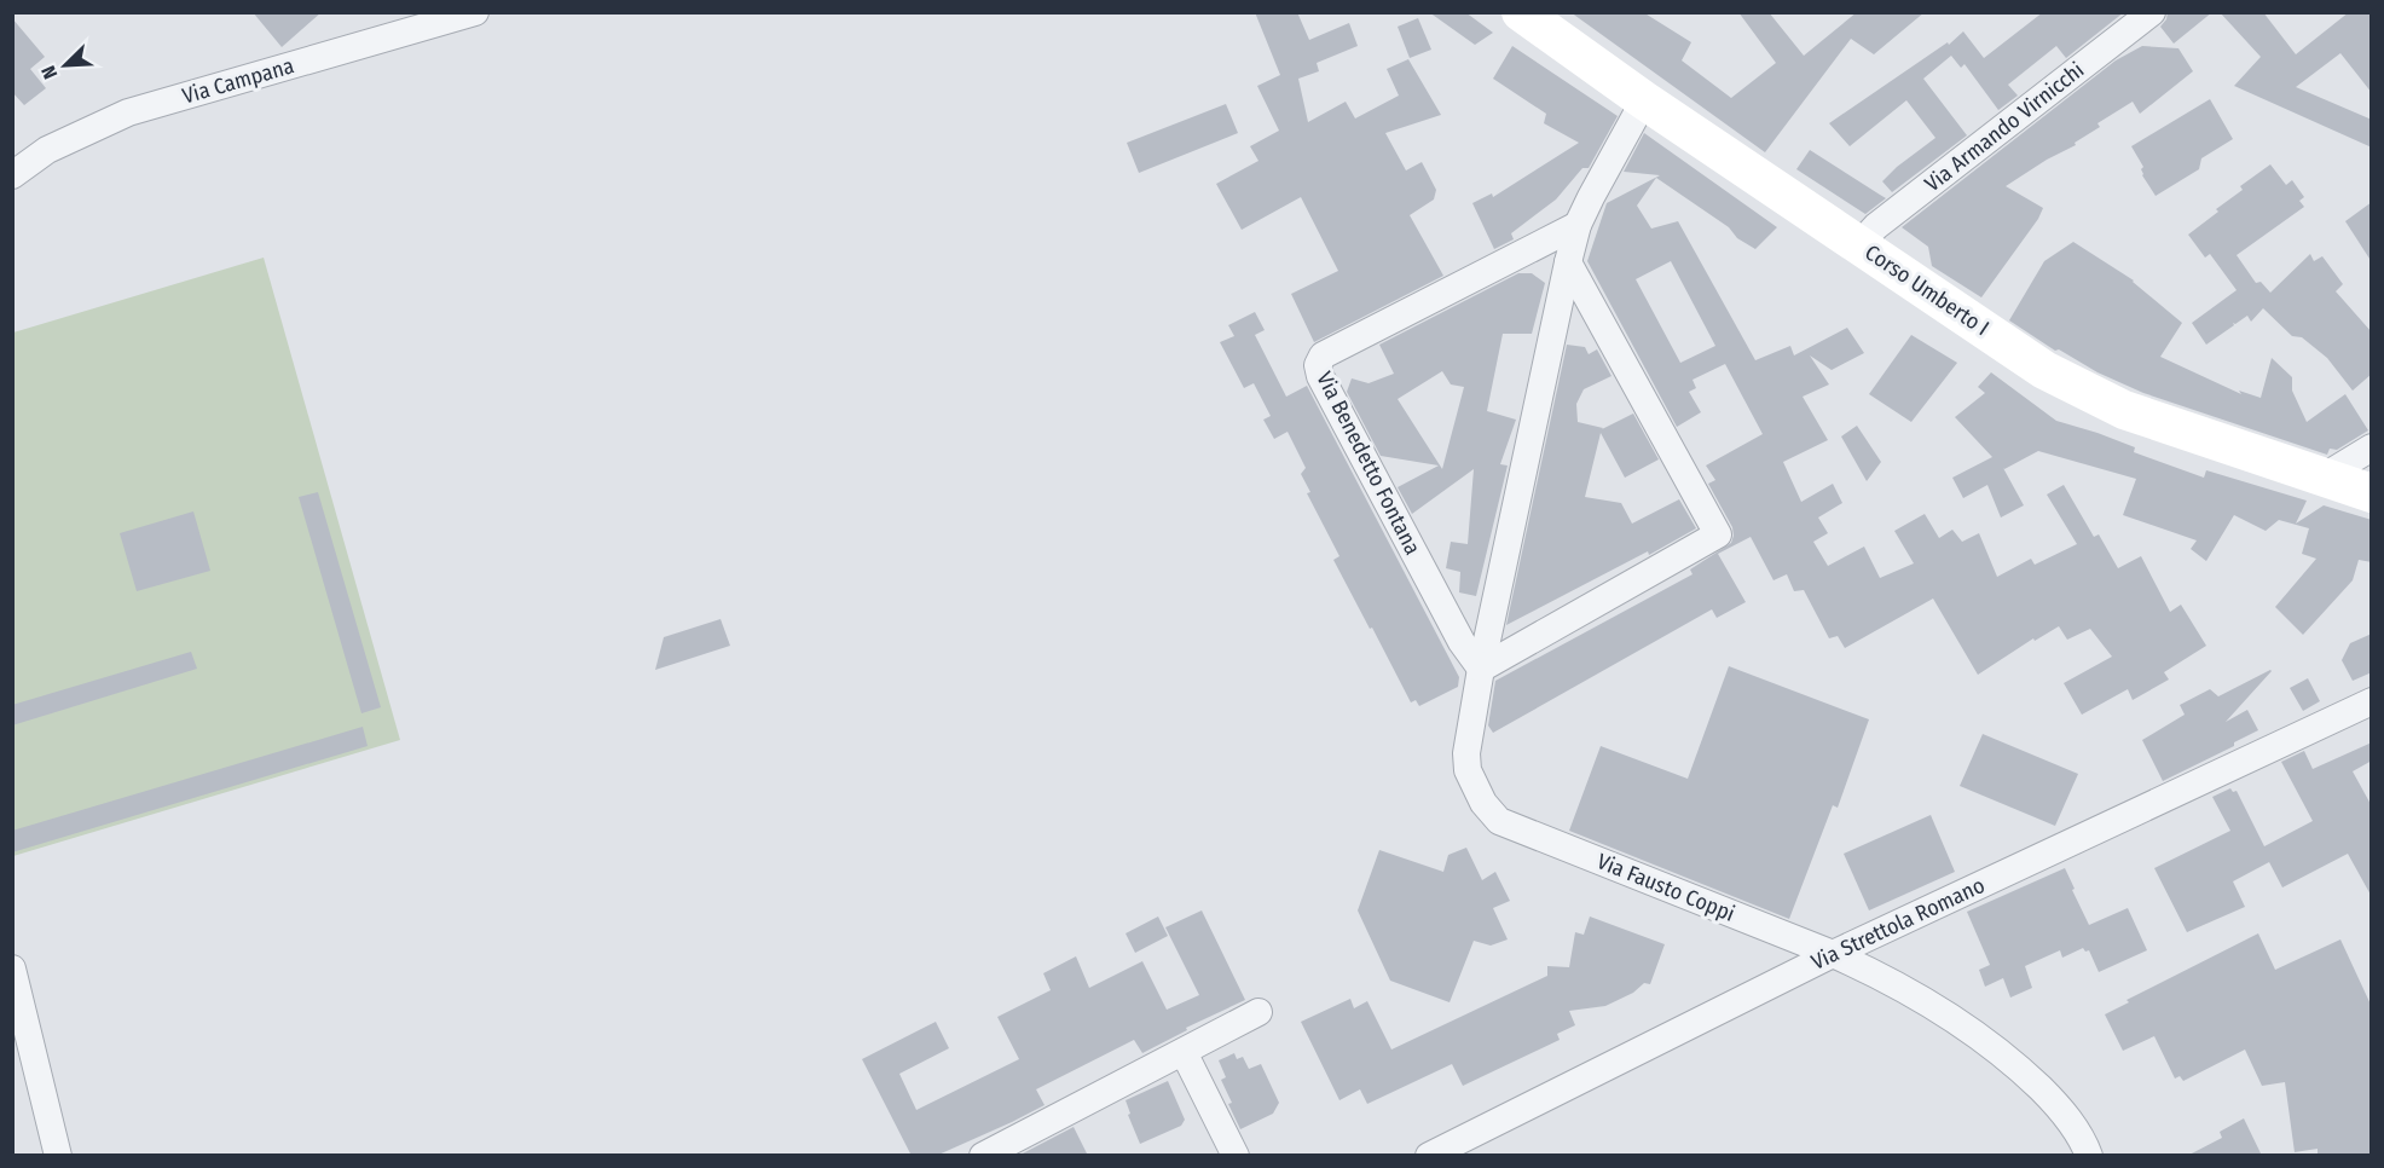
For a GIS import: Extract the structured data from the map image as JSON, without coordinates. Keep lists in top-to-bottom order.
{
  "streets": {
    "main road": ["Corso Umberto I"],
    "street": [
      "Via Campana",
      "Via Armando Virnicchi",
      "Via Benedetto Fontana",
      "Via Fausto Coppi",
      "Via Strettola Romano"
    ]
  },
  "crossings": [
    ["Via Armando Virnicchi", "Corso Umberto I"],
    ["Via Benedetto Fontana", "Via Fausto Coppi"],
    ["Via Fausto Coppi", "Via Strettola Romano"]
  ],
  "north": "bottom left"
}
